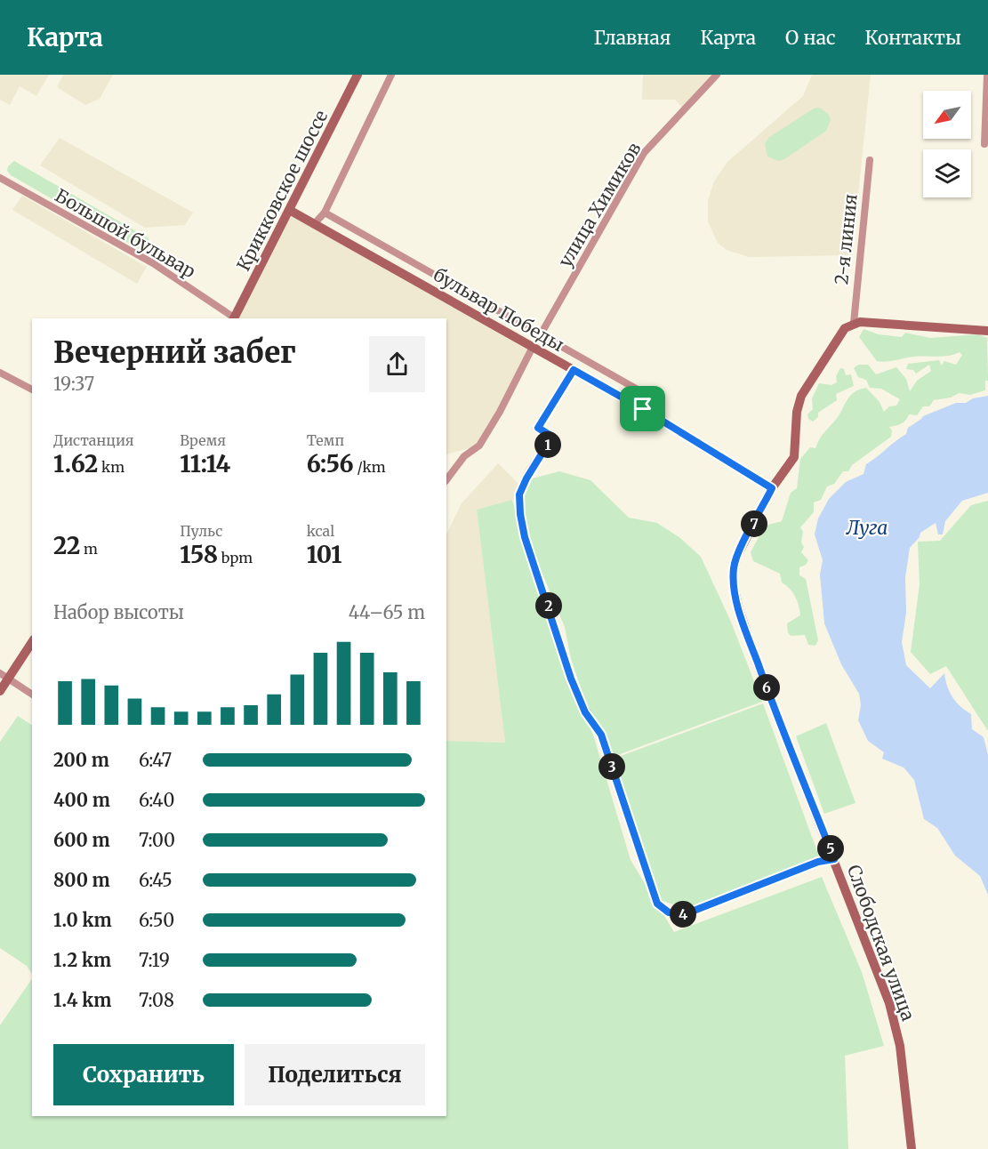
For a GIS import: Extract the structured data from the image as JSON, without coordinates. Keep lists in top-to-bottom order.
{
  "streets": {
    "street": [
      "Крикковское шоссе",
      "улица Химиков",
      "Большой бульвар",
      "2-я линия",
      "бульвар Победы",
      "Слободская улица"
    ]
  },
  "crossings": [
    ["Крикковское шоссе", "Большой бульвар"],
    ["Крикковское шоссе", "бульвар Победы"],
    ["2-я линия", "Слободская улица"],
    ["бульвар Победы", "Слободская улица"]
  ],
  "water": ["Луга"],
  "north": "bottom left",
  "page": {
    "header": "Карта",
    "nav": [
      "Главная",
      "Карта",
      "О нас",
      "Контакты"
    ],
    "heading": ["Вечерний забег", "19:37"],
    "stats": [
      ["Дистанция", "1.62 km"],
      ["Время", "11:14"],
      ["Темп", "6:56 /km"],
      ["22 m"],
      ["Пульс", "158 bpm"],
      ["kcal", "101"]
    ],
    "pins": [
      "1",
      "7",
      "2",
      "6",
      "3",
      "5",
      "4"
    ],
    "chart": ["Набор высоты", "44–65 m"],
    "list": [
      {
        "name": "200 m",
        "note": "6:47"
      },
      {
        "name": "400 m",
        "note": "6:40"
      },
      {
        "name": "600 m",
        "note": "7:00"
      },
      {
        "name": "800 m",
        "note": "6:45"
      },
      {
        "name": "1.0 km",
        "note": "6:50"
      },
      {
        "name": "1.2 km",
        "note": "7:19"
      },
      {
        "name": "1.4 km",
        "note": "7:08"
      }
    ],
    "buttons": ["Сохранить", "Поделиться"]
  }
}
